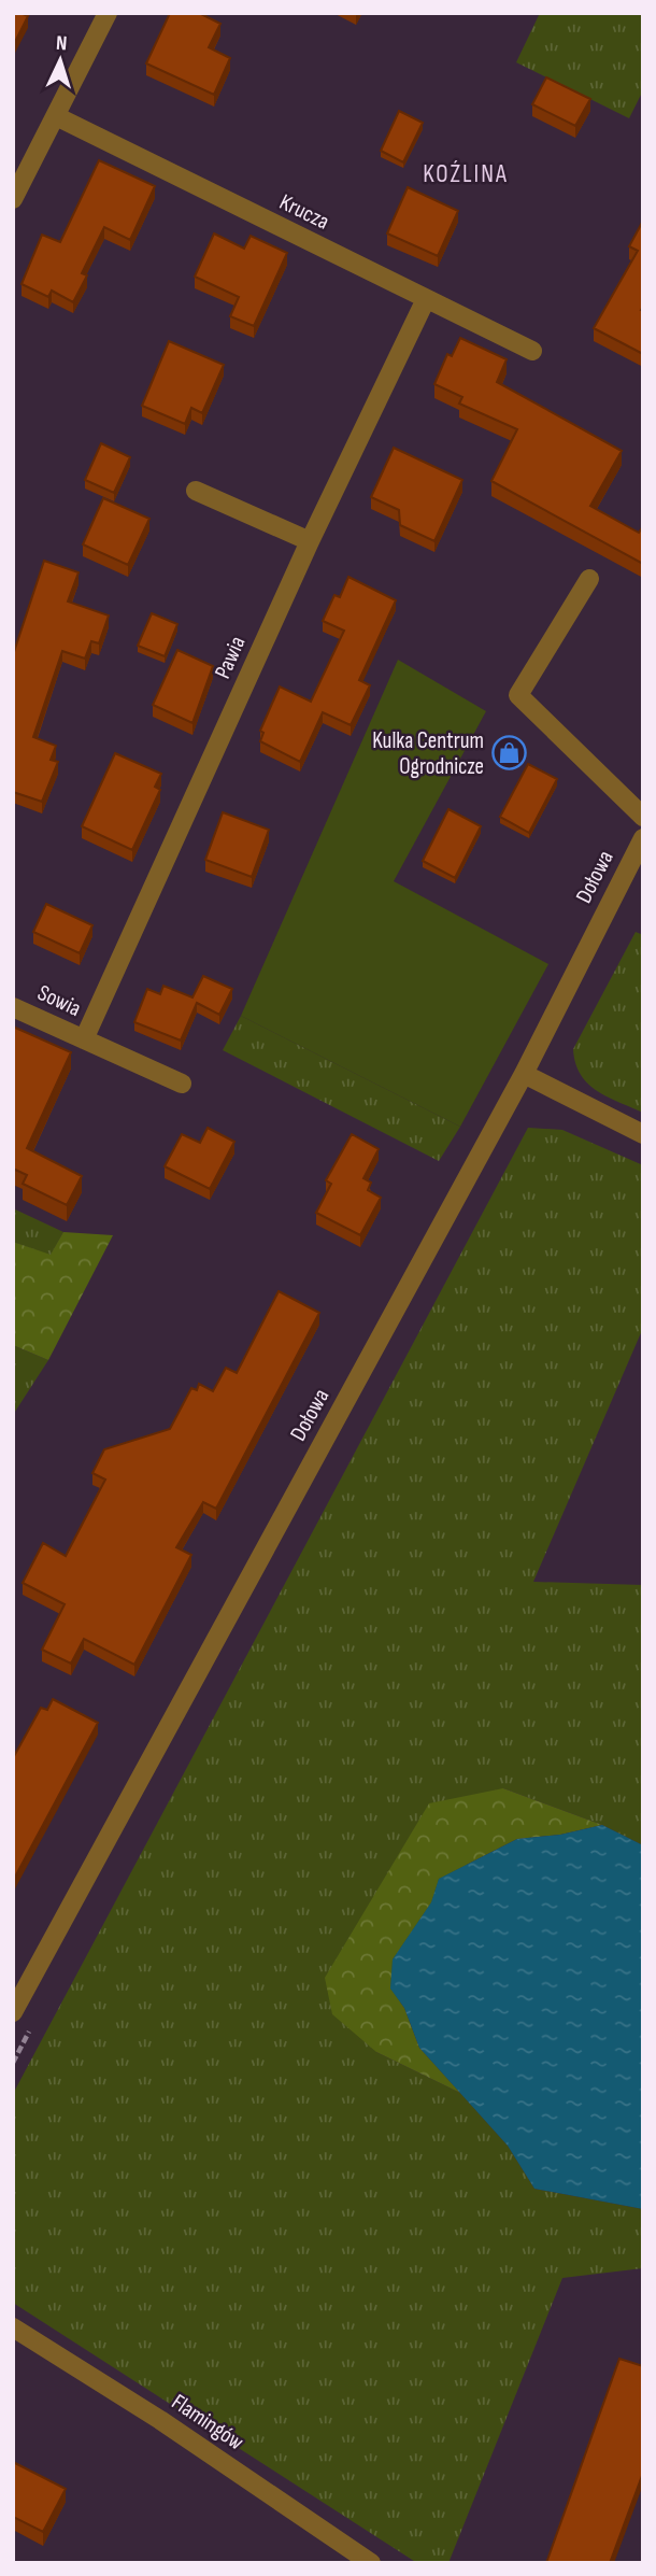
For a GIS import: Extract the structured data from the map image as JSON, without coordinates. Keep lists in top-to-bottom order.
{
  "streets": {
    "street": [
      "Krucza",
      "Pawia",
      "Dołowa",
      "Sowia",
      "Flamingów"
    ]
  },
  "crossings": [
    ["Krucza", "Pawia"],
    ["Pawia", "Sowia"]
  ],
  "districts": ["KOŹLINA"],
  "places": {
    "shop": ["Kulka Centrum Ogrodnicze"]
  },
  "north": "top"
}
